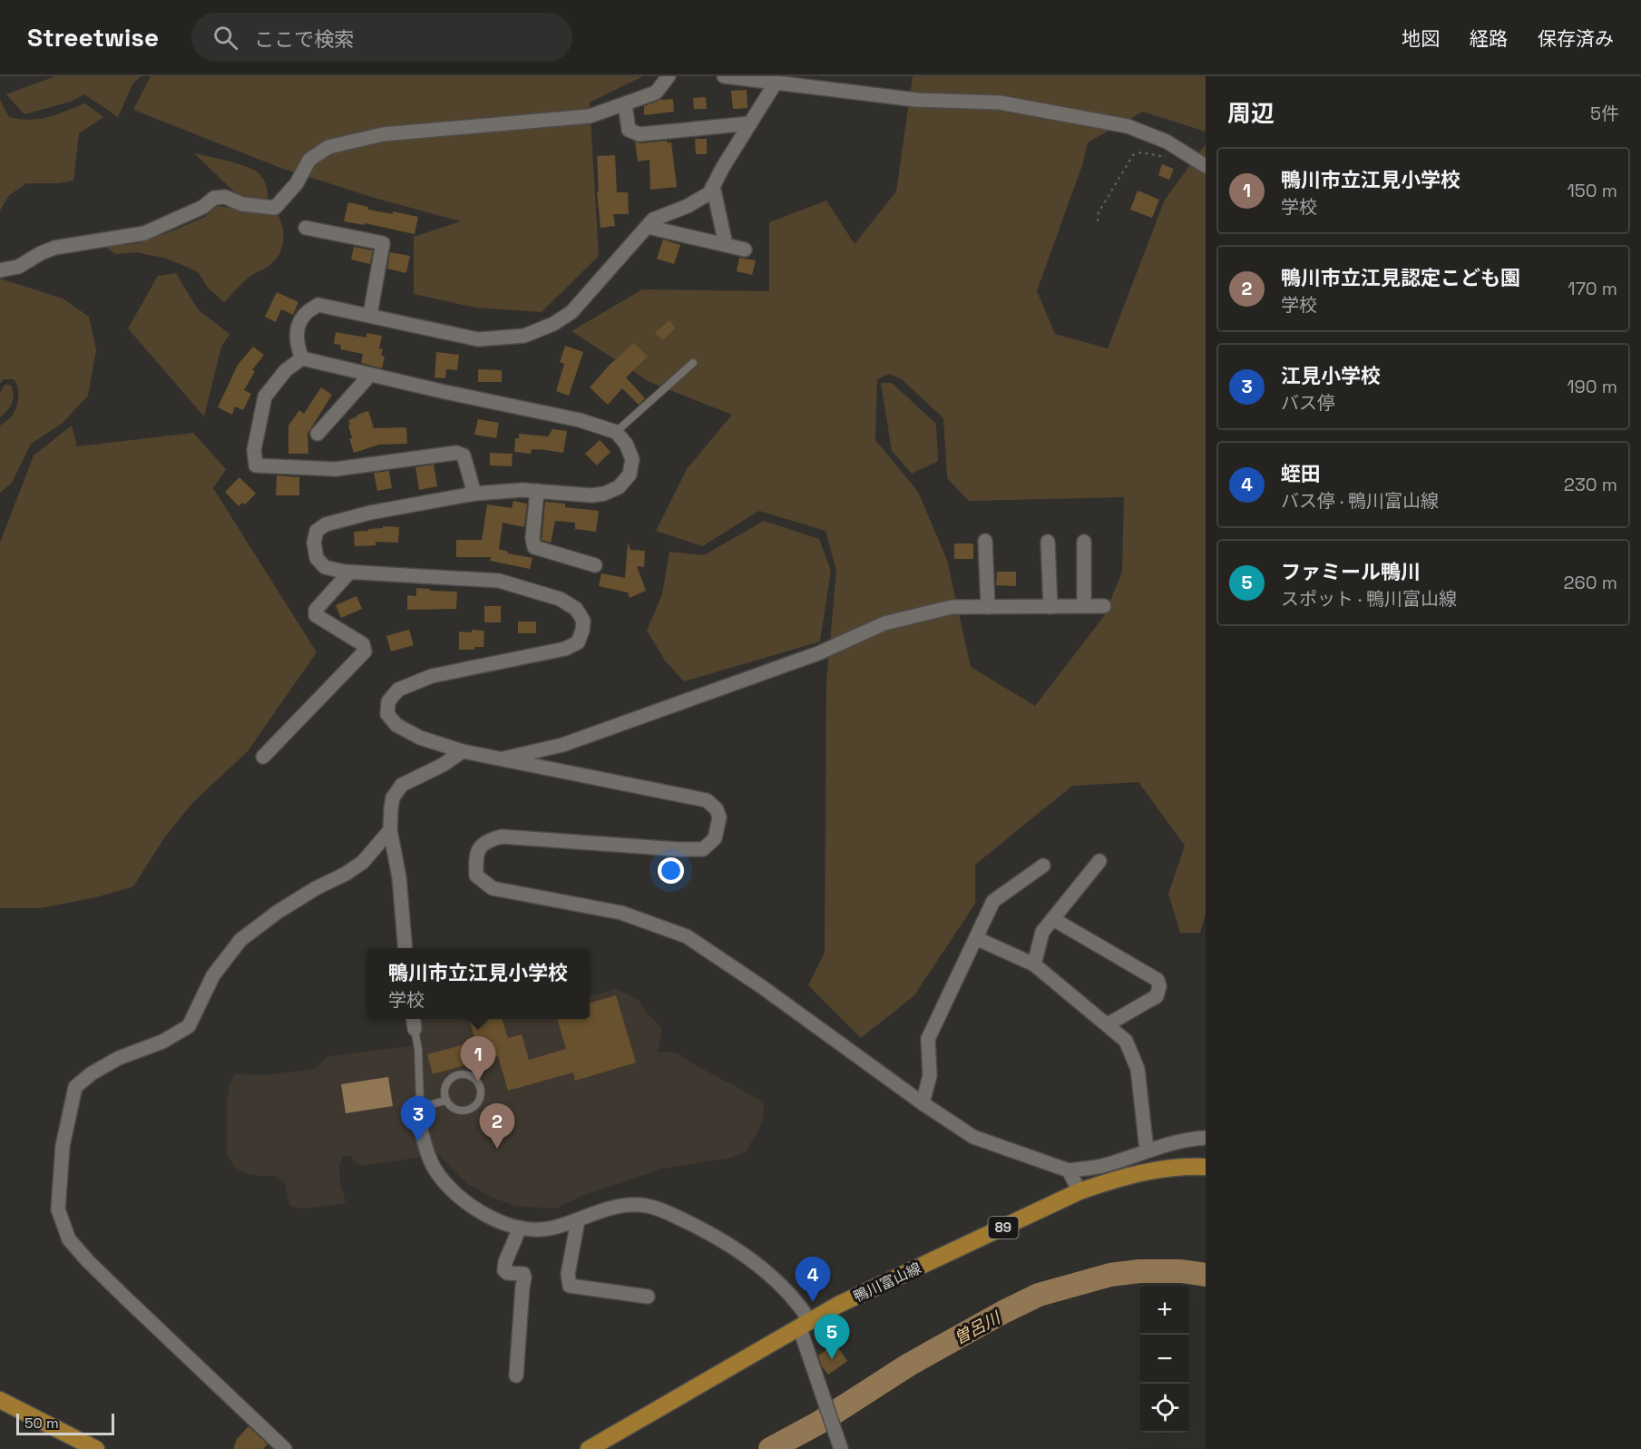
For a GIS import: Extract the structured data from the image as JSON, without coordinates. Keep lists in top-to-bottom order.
{
  "streets": {
    "main road": ["89", "鴨川富山線"]
  },
  "water": ["曽呂川"],
  "scale_bar": "50 m",
  "page": {
    "header": "Streetwise",
    "search": "ここで検索",
    "nav": ["地図", "経路", "保存済み"],
    "heading": ["周辺", "5件"],
    "list": [
      {
        "mark": "1",
        "name": "鴨川市立江見小学校",
        "note": "学校",
        "value": "150 m"
      },
      {
        "mark": "2",
        "name": "鴨川市立江見認定こども園",
        "note": "学校",
        "value": "170 m"
      },
      {
        "mark": "3",
        "name": "江見小学校",
        "note": "バス停",
        "value": "190 m"
      },
      {
        "mark": "4",
        "name": "蛭田",
        "note": "バス停 · 鴨川富山線",
        "value": "230 m"
      },
      {
        "mark": "5",
        "name": "ファミール鴨川",
        "note": "スポット · 鴨川富山線",
        "value": "260 m"
      }
    ],
    "popup": ["鴨川市立江見小学校", "学校"],
    "pins": [
      "1",
      "3",
      "2",
      "4",
      "5"
    ],
    "map_buttons": ["+", "−"],
    "scale": "50 m"
  }
}
